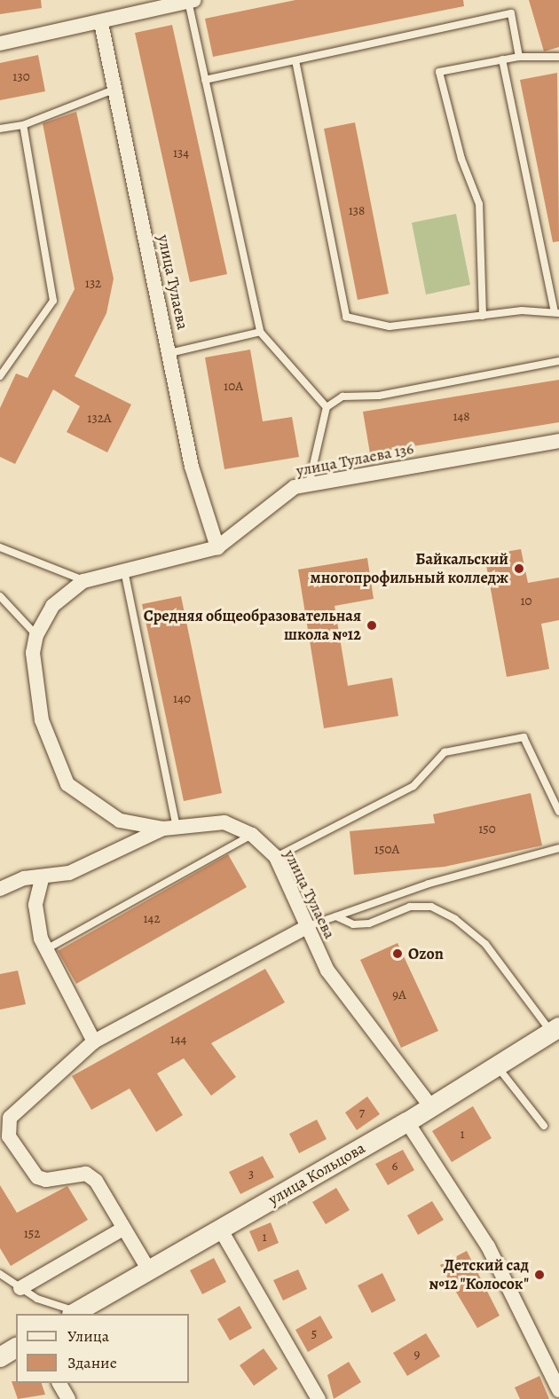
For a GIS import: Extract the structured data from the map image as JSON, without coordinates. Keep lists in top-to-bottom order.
{
  "streets": {
    "main road": ["улица Кольцова"],
    "street": ["улица Тулаева", "улица Тулаева 136"]
  },
  "crossings": [
    ["улица Тулаева", "улица Тулаева 136"],
    ["улица Тулаева", "улица Кольцова"]
  ],
  "places": [
    "Байкальский многопрофильный колледж",
    "Средняя общеобразовательная школа №12",
    "Ozon",
    "Детский сад №12 \"Колосок\""
  ],
  "house_numbers": [
    "130",
    "134",
    "138",
    "132",
    "10А",
    "148",
    "132А",
    "10",
    "140",
    "150",
    "150А",
    "142",
    "9А",
    "144",
    "7",
    "1",
    "6",
    "3",
    "152",
    "1",
    "5",
    "9"
  ],
  "legend": ["Улица", "Здание"]
}
